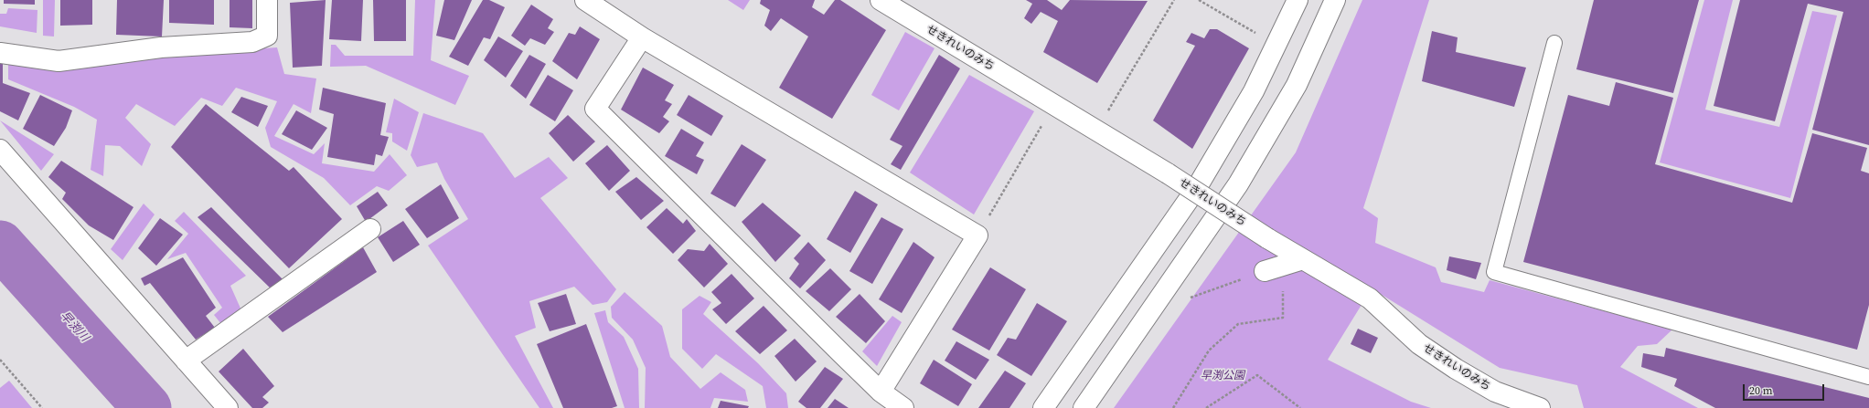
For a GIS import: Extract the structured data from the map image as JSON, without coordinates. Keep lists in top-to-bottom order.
{
  "streets": {
    "street": ["せきれいのみち"]
  },
  "water": ["早渕川"],
  "parks": ["早渕公園"],
  "scale_bar": "20 m"
}
